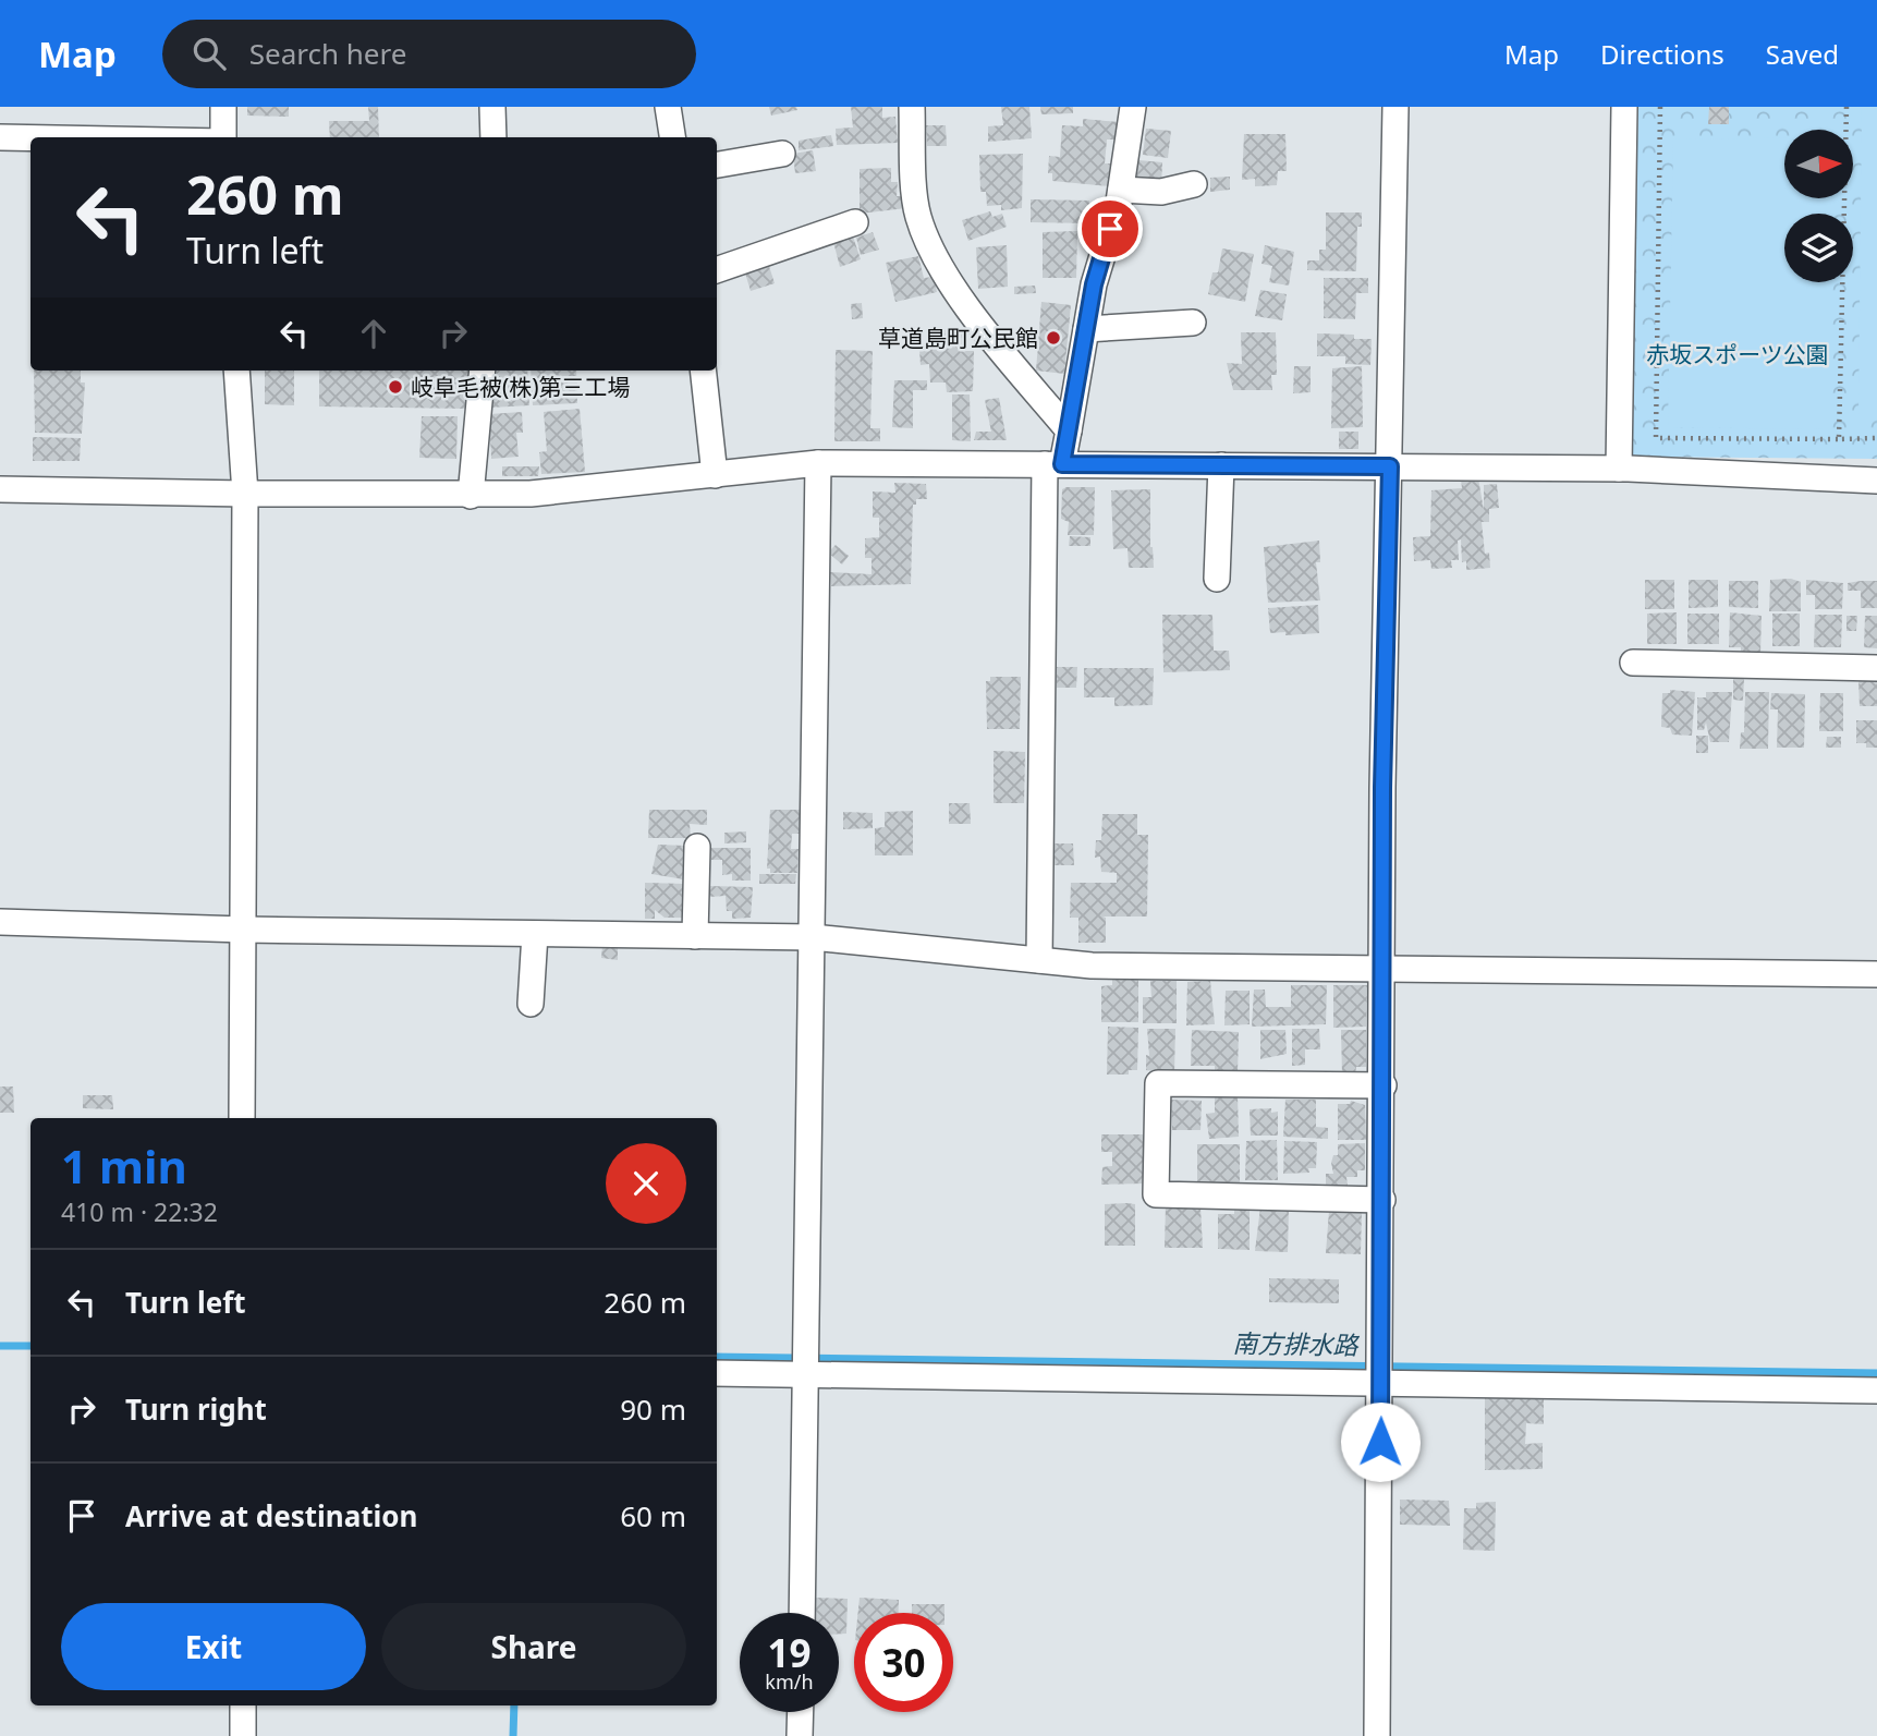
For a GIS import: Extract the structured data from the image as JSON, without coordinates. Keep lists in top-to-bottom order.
{
  "water": ["南方排水路"],
  "parks": ["赤坂スポーツ公園"],
  "places": ["草道島町公民館", "岐阜毛被(株)第三工場"],
  "north": "right",
  "page": {
    "header": "Map",
    "search": "Search here",
    "nav": ["Map", "Directions", "Saved"],
    "turn": ["260 m", "Turn left"],
    "heading": ["1 min", "410 m · 22:32"],
    "list": [
      {
        "name": "Turn left",
        "value": "260 m"
      },
      {
        "name": "Turn right",
        "value": "90 m"
      },
      {
        "name": "Arrive at destination",
        "value": "60 m"
      }
    ],
    "buttons": ["Exit", "Share"],
    "speed": "19 km/h",
    "limit": "30"
  }
}
